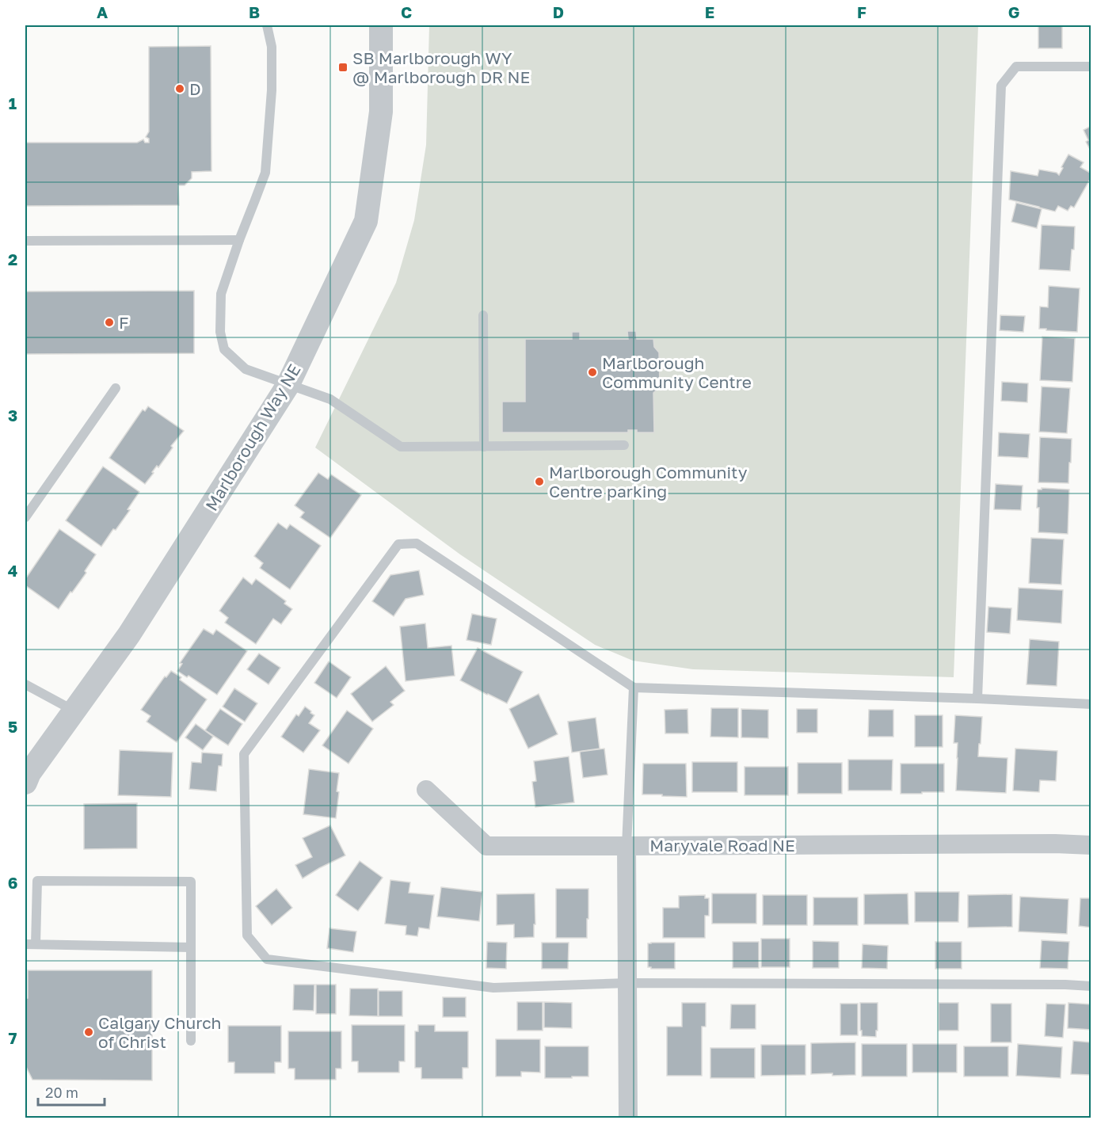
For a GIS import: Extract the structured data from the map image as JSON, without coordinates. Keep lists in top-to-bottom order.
{
  "streets": {
    "street": ["Marlborough Way NE", "Maryvale Road NE"]
  },
  "places": {
    "transit": ["SB Marlborough WY @ Marlborough DR NE"],
    "other": [
      "D",
      "F",
      "Marlborough Community Centre",
      "Marlborough Community Centre parking",
      "Calgary Church of Christ"
    ]
  },
  "scale_bar": "20 m",
  "grid": {
    "columns": [
      "A",
      "B",
      "C",
      "D",
      "E",
      "F",
      "G"
    ],
    "rows": [
      "1",
      "2",
      "3",
      "4",
      "5",
      "6",
      "7"
    ]
  }
}
